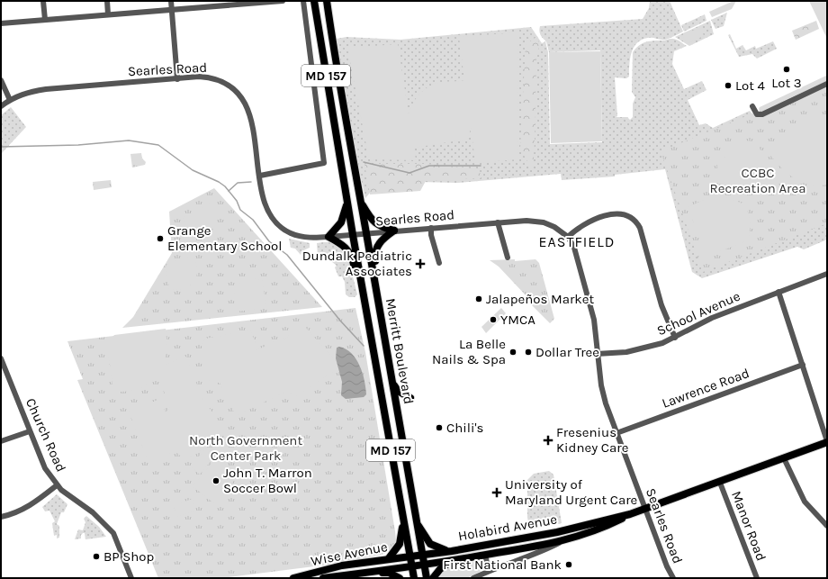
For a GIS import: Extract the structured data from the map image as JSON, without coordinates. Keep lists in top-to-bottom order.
{
  "streets": {
    "main road": [
      "MD 157",
      "Merritt Boulevard",
      "Holabird Avenue",
      "Wise Avenue"
    ],
    "street": [
      "Searles Road",
      "School Avenue",
      "Lawrence Road",
      "Church Road",
      "Manor Road"
    ]
  },
  "crossings": [
    ["Searles Road", "School Avenue"],
    ["Searles Road", "Merritt Boulevard"],
    ["Searles Road", "Lawrence Road"],
    ["Searles Road", "Holabird Avenue"],
    ["Merritt Boulevard", "Holabird Avenue"],
    ["Merritt Boulevard", "Wise Avenue"],
    ["Manor Road", "Holabird Avenue"],
    ["Holabird Avenue", "Wise Avenue"]
  ],
  "districts": ["EASTFIELD"],
  "parks": ["CCBC Recreation Area", "North Government Center Park"],
  "places": {
    "other": [
      "Lot 3",
      "Lot 4",
      "Grange Elementary School",
      "Jalapeños Market",
      "YMCA",
      "La Belle Nails & Spa",
      "Dollar Tree",
      "Chili's",
      "John T. Marron Soccer Bowl",
      "BP Shop",
      "First National Bank"
    ],
    "health": ["Dundalk Pediatric Associates", "Fresenius Kidney Care", "University of Maryland Urgent Care"]
  }
}
